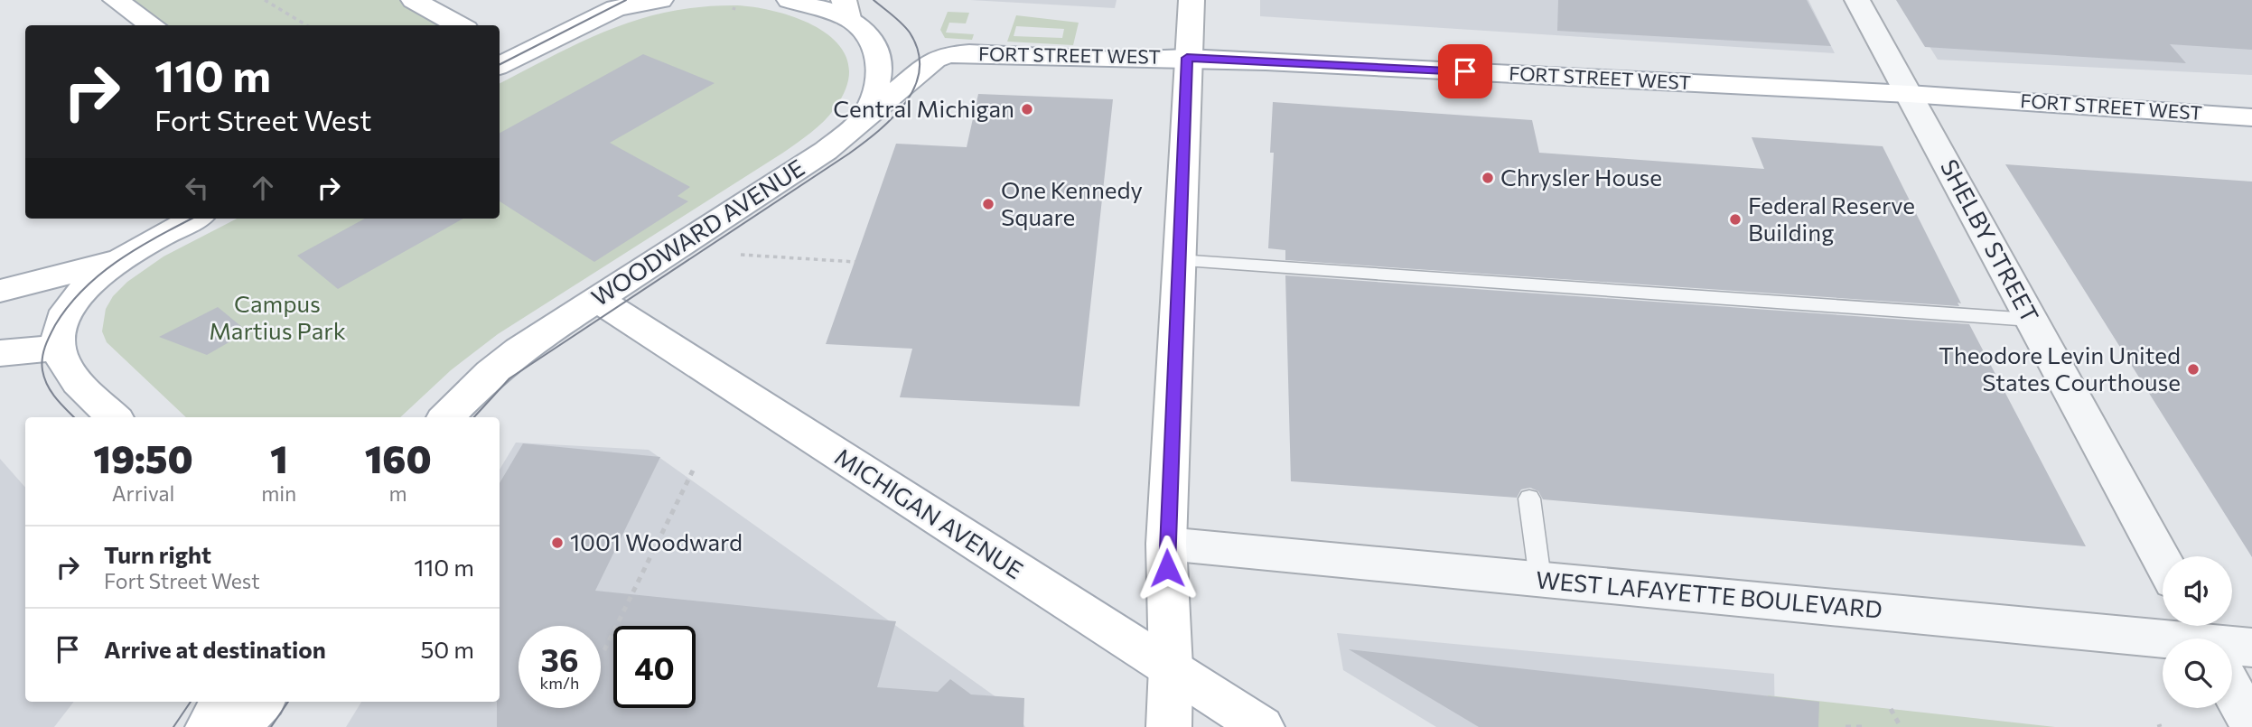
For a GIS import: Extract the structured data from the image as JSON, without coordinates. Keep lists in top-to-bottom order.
{
  "streets": {
    "main road": ["FORT STREET WEST", "WOODWARD AVENUE", "MICHIGAN AVENUE"],
    "street": ["SHELBY STREET", "WEST LAFAYETTE BOULEVARD"]
  },
  "crossings": [
    ["FORT STREET WEST", "WOODWARD AVENUE"],
    ["FORT STREET WEST", "SHELBY STREET"],
    ["WOODWARD AVENUE", "MICHIGAN AVENUE"]
  ],
  "parks": ["Campus Martius Park"],
  "places": [
    "Central Michigan",
    "Chrysler House",
    "One Kennedy Square",
    "Federal Reserve Building",
    "Theodore Levin United States Courthouse",
    "1001 Woodward"
  ],
  "page": {
    "turn": ["110 m", "Fort Street West"],
    "eta": [
      "19:50",
      "Arrival",
      "1",
      "min",
      "160",
      "m"
    ],
    "list": [
      {
        "name": "Turn right",
        "note": "Fort Street West",
        "value": "110 m"
      },
      {
        "name": "Arrive at destination",
        "value": "50 m"
      }
    ],
    "speed": "36 km/h",
    "limit": "40"
  }
}
